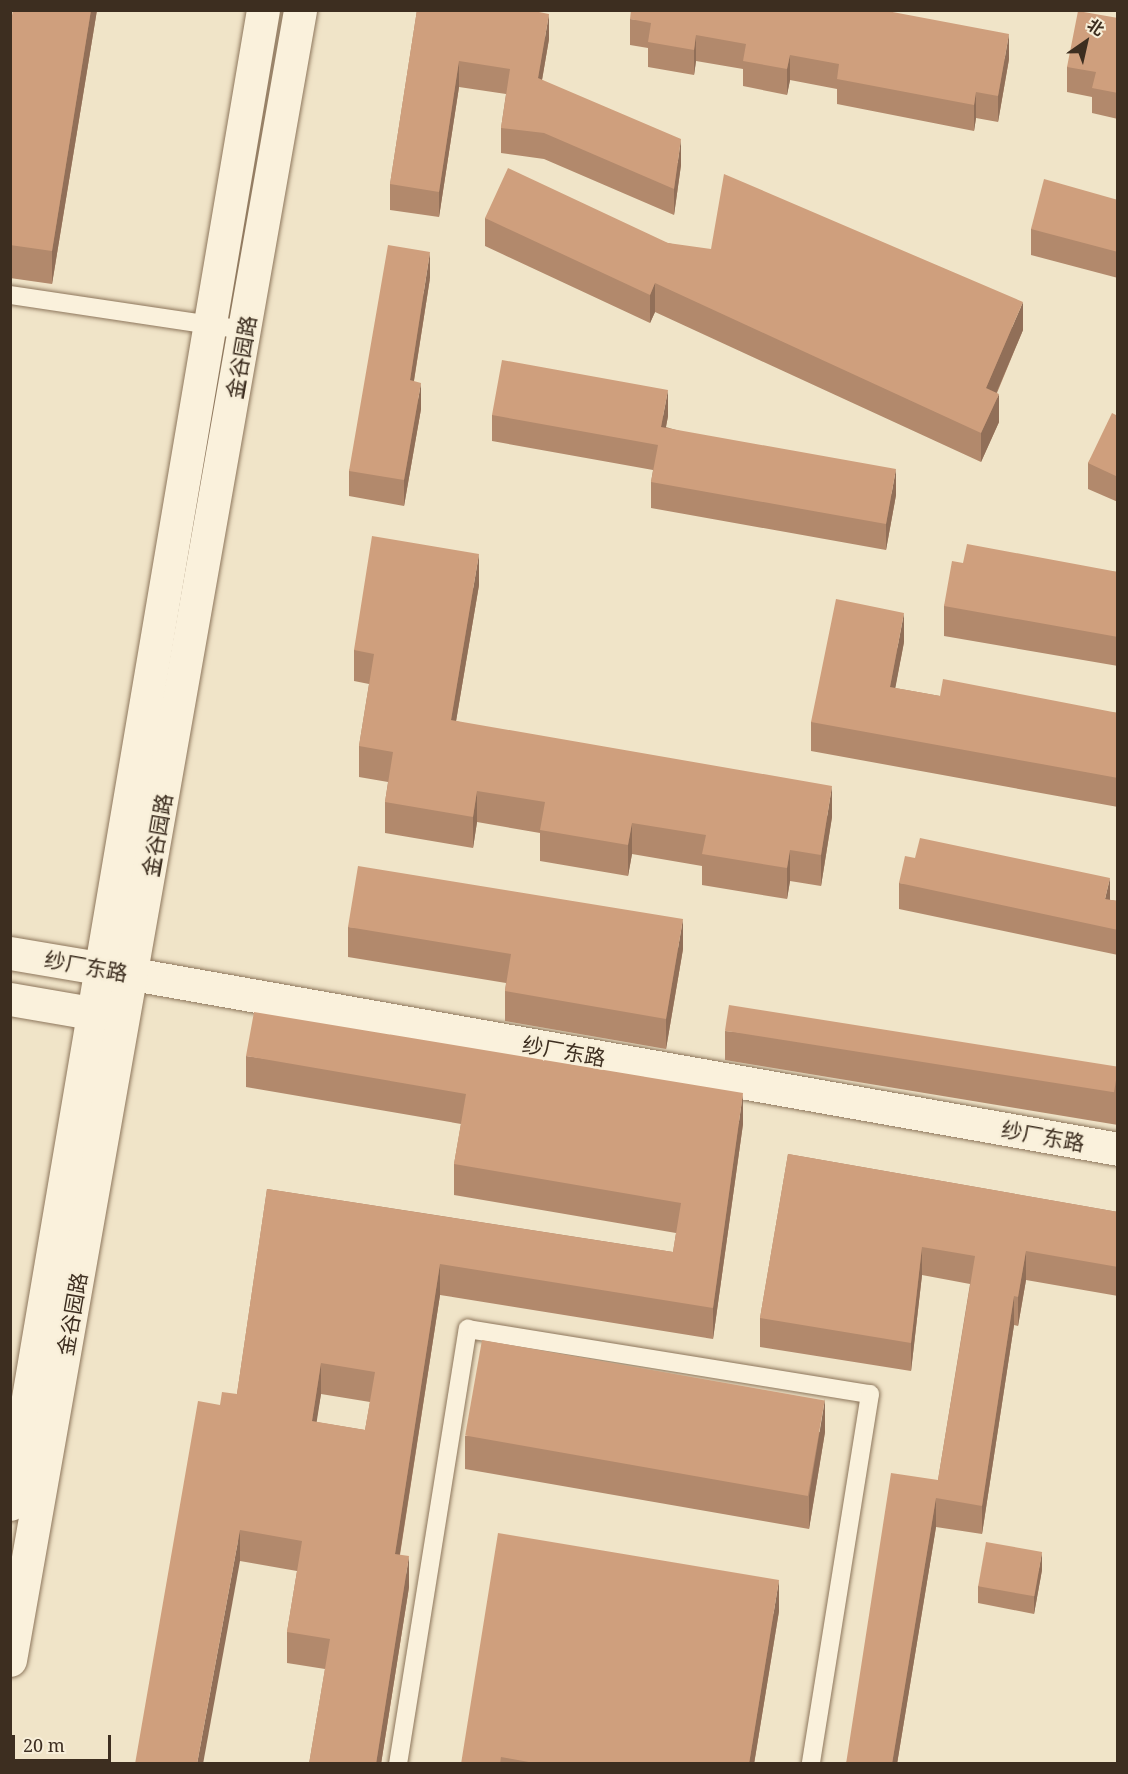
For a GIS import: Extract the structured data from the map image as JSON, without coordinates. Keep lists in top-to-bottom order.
{
  "streets": {
    "main road": ["金谷园路", "纱厂东路"]
  },
  "crossings": [
    ["金谷园路", "纱厂东路"]
  ],
  "scale_bar": "20 m",
  "north": "top right"
}
